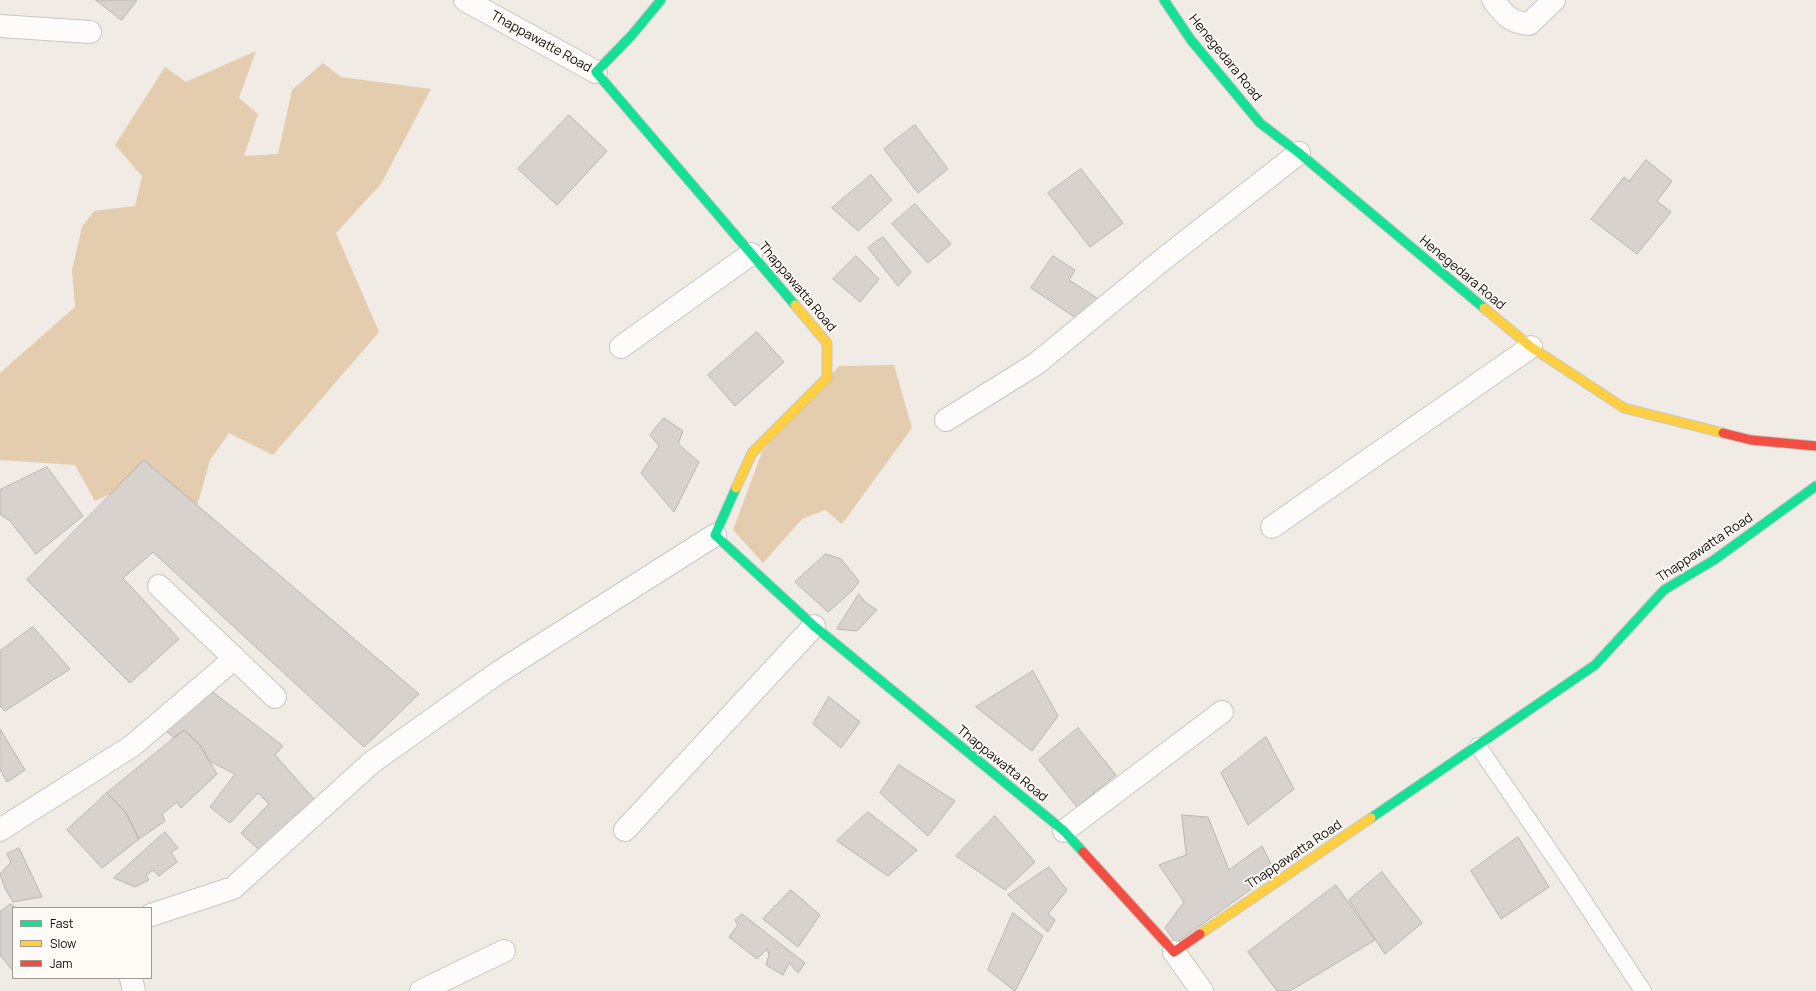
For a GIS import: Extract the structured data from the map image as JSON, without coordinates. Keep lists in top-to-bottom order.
{
  "streets": {
    "street": ["Thappawatte Road", "Henegedara Road", "Thappawatta Road"]
  },
  "crossings": [
    ["Thappawatte Road", "Thappawatta Road"]
  ],
  "legend": ["Fast", "Slow", "Jam"]
}
